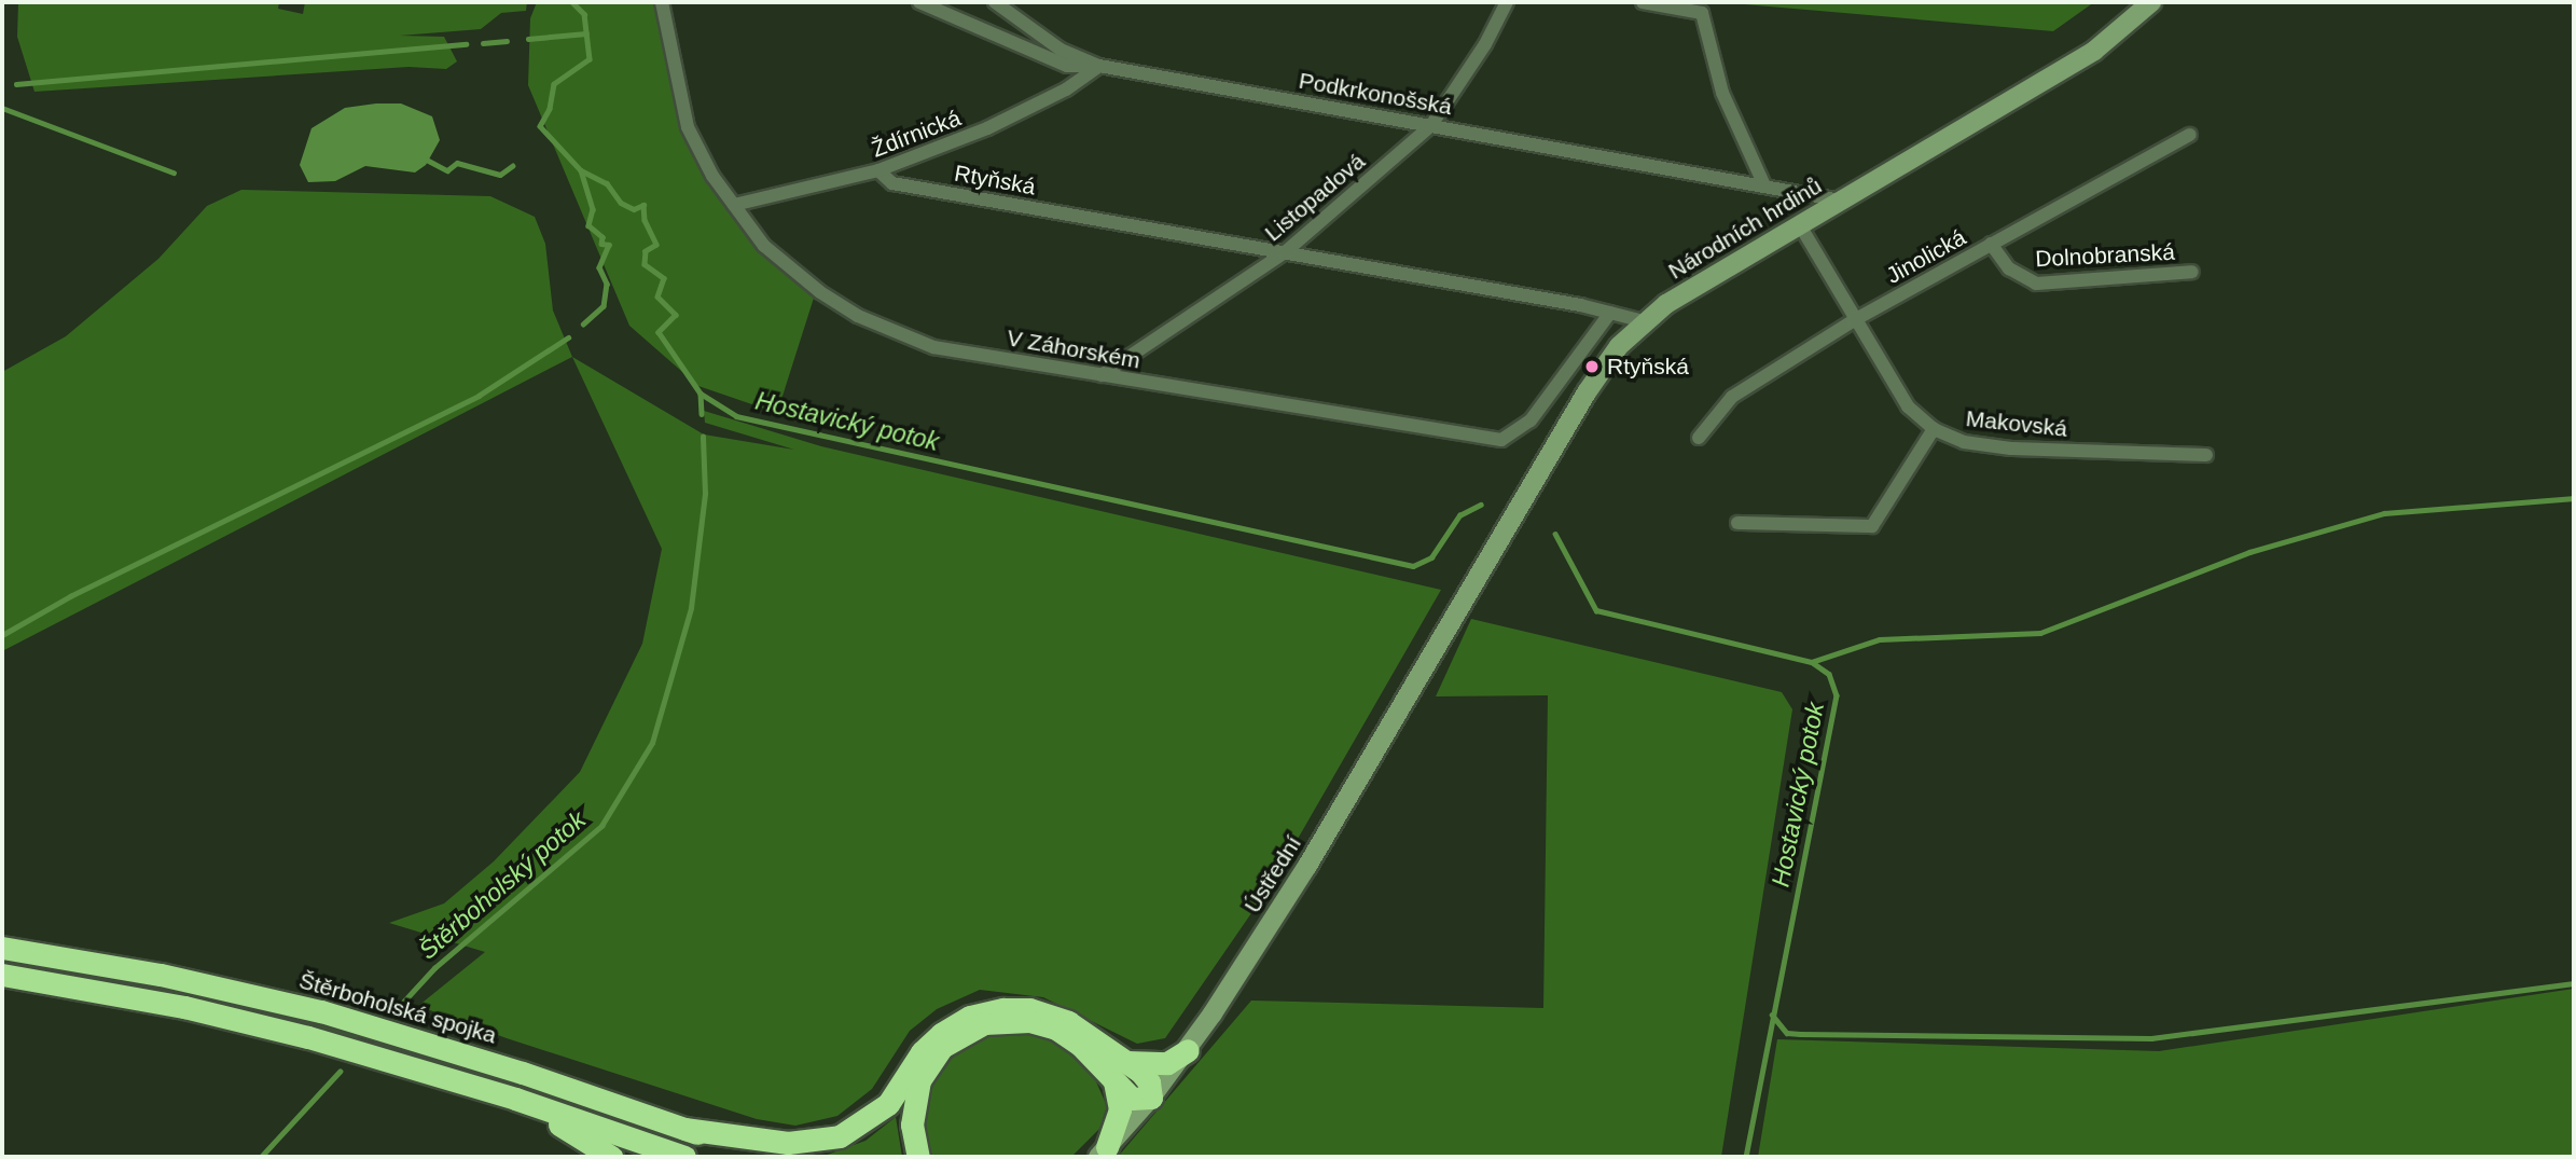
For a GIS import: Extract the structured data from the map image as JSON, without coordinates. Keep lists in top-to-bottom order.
{
  "streets": {
    "highway": ["Štěrboholská spojka"],
    "street": [
      "Podkrkonošská",
      "Ždírnická",
      "Rtyňská",
      "Listopadová",
      "Národních hrdinů",
      "Dolnobranská",
      "Jinolická",
      "V Záhorském",
      "Makovská",
      "Ústřední"
    ]
  },
  "crossings": [
    ["Podkrkonošská", "Ždírnická"],
    ["Podkrkonošská", "Listopadová"],
    ["Podkrkonošská", "Národních hrdinů"],
    ["Ždírnická", "Rtyňská"],
    ["Ždírnická", "V Záhorském"],
    ["Rtyňská", "Listopadová"],
    ["Rtyňská", "Národních hrdinů"],
    ["Rtyňská", "V Záhorském"],
    ["Listopadová", "V Záhorském"],
    ["Národních hrdinů", "Makovská"],
    ["Národních hrdinů", "Ústřední"],
    ["Dolnobranská", "Jinolická"],
    ["Jinolická", "Makovská"]
  ],
  "water": ["Hostavický potok", "Štěrboholský potok"],
  "places": ["Rtyňská"]
}
